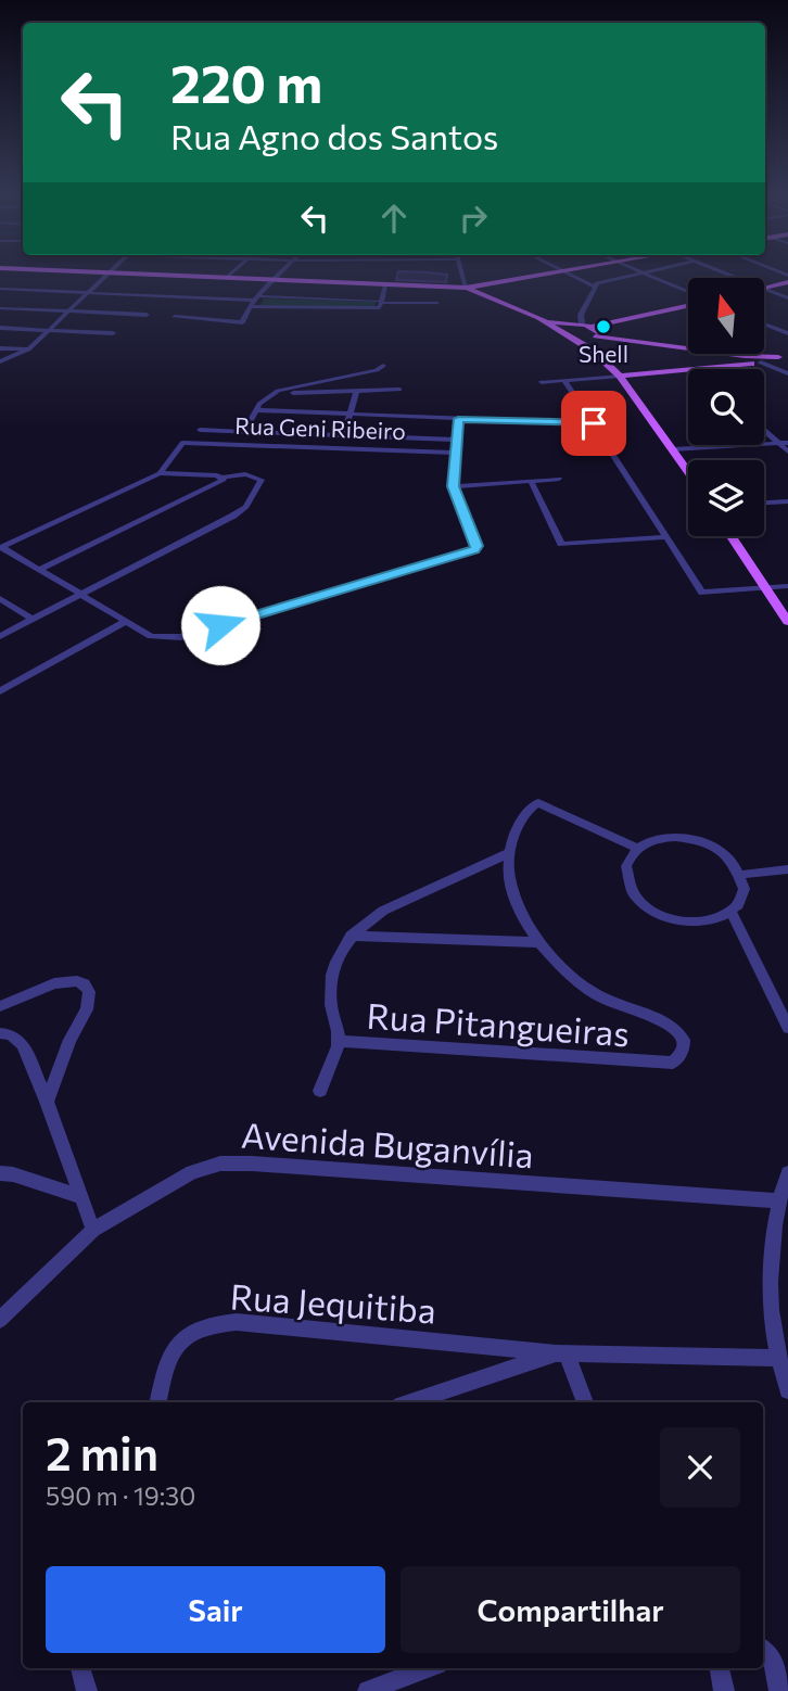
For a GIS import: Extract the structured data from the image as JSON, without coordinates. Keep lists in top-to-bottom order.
{
  "streets": {
    "street": [
      "Rua Geni Ribeiro",
      "Rua Pitangueiras",
      "Avenida Buganvília",
      "Rua Jequitiba"
    ]
  },
  "places": ["Shell"],
  "north": "top",
  "page": {
    "turn": ["220 m", "Rua Agno dos Santos"],
    "heading": ["2 min", "590 m · 19:30"],
    "buttons": ["Sair", "Compartilhar"]
  }
}
